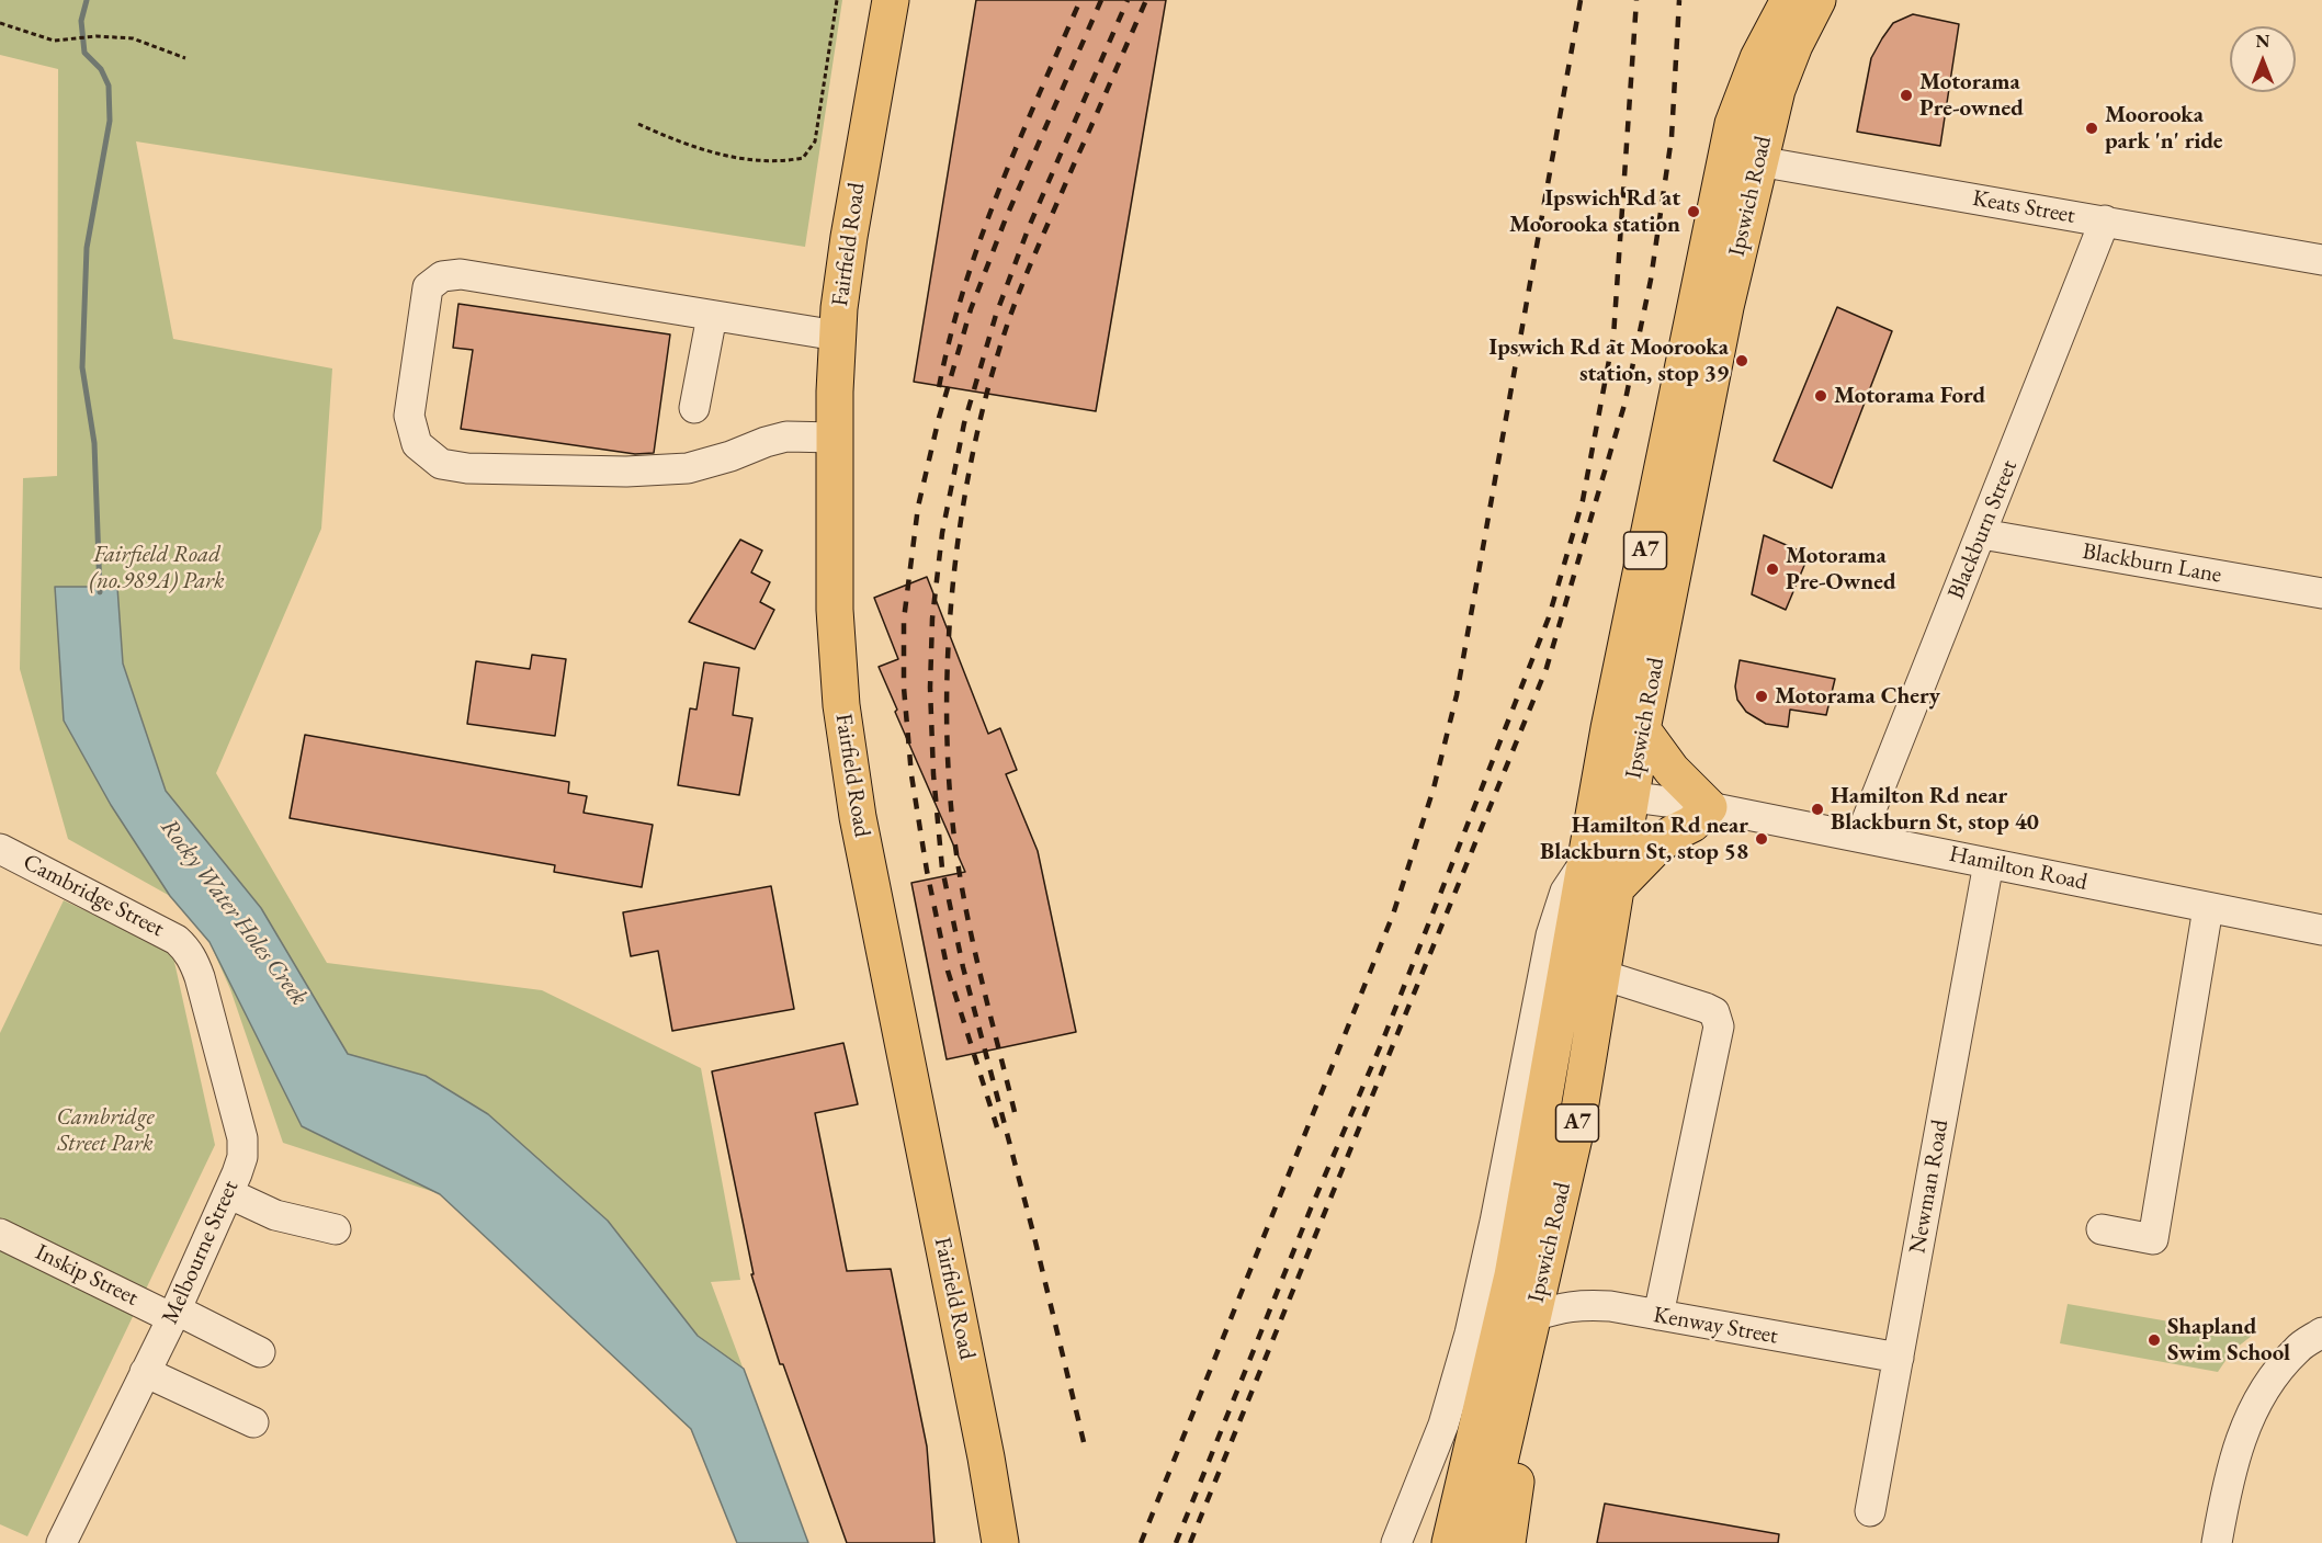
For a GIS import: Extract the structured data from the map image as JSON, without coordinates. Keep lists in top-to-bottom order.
{
  "streets": {
    "main road": ["Ipswich Road", "Fairfield Road", "A7"],
    "street": [
      "Keats Street",
      "Blackburn Street",
      "Blackburn Lane",
      "Hamilton Road",
      "Cambridge Street",
      "Newman Road",
      "Melbourne Street",
      "Inskip Street",
      "Kenway Street"
    ]
  },
  "crossings": [
    ["Ipswich Road", "Keats Street"],
    ["Ipswich Road", "A7"],
    ["Ipswich Road", "Hamilton Road"],
    ["Ipswich Road", "Kenway Street"],
    ["Keats Street", "Blackburn Street"],
    ["Blackburn Street", "Blackburn Lane"],
    ["Blackburn Street", "Hamilton Road"],
    ["Hamilton Road", "Newman Road"],
    ["Cambridge Street", "Melbourne Street"],
    ["Newman Road", "Kenway Street"],
    ["Melbourne Street", "Inskip Street"]
  ],
  "water": ["Rocky Water Holes Creek"],
  "parks": ["Fairfield Road (no.989A) Park", "Cambridge Street Park"],
  "places": [
    "Motorama Pre-owned",
    "Moorooka park 'n' ride",
    "Ipswich Rd at Moorooka station",
    "Ipswich Rd at Moorooka station, stop 39",
    "Motorama Ford",
    "Motorama Pre-Owned",
    "Motorama Chery",
    "Hamilton Rd near Blackburn St, stop 40",
    "Hamilton Rd near Blackburn St, stop 58",
    "Shapland Swim School"
  ],
  "north": "top"
}
